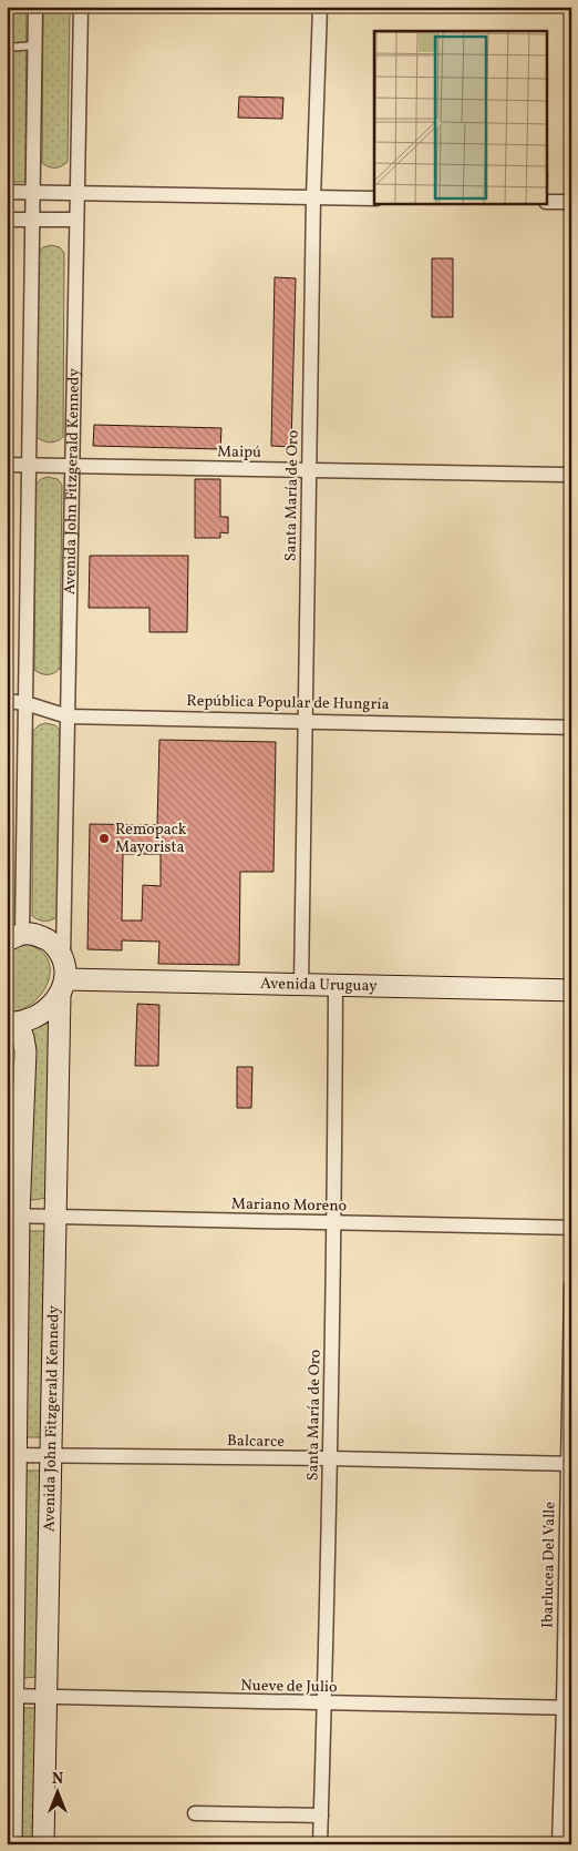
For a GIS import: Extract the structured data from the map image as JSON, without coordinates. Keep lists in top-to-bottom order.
{
  "streets": {
    "street": [
      "Maipú",
      "Avenida John Fitzgerald Kennedy",
      "Santa María de Oro",
      "República Popular de Hungría",
      "Avenida Uruguay",
      "Mariano Moreno",
      "Balcarce",
      "Ibarlucea Del Valle",
      "Nueve de Julio"
    ]
  },
  "crossings": [
    ["Maipú", "Avenida John Fitzgerald Kennedy"],
    ["Maipú", "Santa María de Oro"],
    ["Avenida John Fitzgerald Kennedy", "República Popular de Hungría"],
    ["Avenida John Fitzgerald Kennedy", "Avenida Uruguay"],
    ["Avenida John Fitzgerald Kennedy", "Mariano Moreno"],
    ["Avenida John Fitzgerald Kennedy", "Balcarce"],
    ["Avenida John Fitzgerald Kennedy", "Nueve de Julio"],
    ["Santa María de Oro", "República Popular de Hungría"],
    ["Santa María de Oro", "Avenida Uruguay"],
    ["Santa María de Oro", "Mariano Moreno"],
    ["Santa María de Oro", "Balcarce"],
    ["Santa María de Oro", "Nueve de Julio"],
    ["Balcarce", "Ibarlucea Del Valle"],
    ["Ibarlucea Del Valle", "Nueve de Julio"]
  ],
  "places": ["Remopack Mayorista"],
  "north": "top"
}
